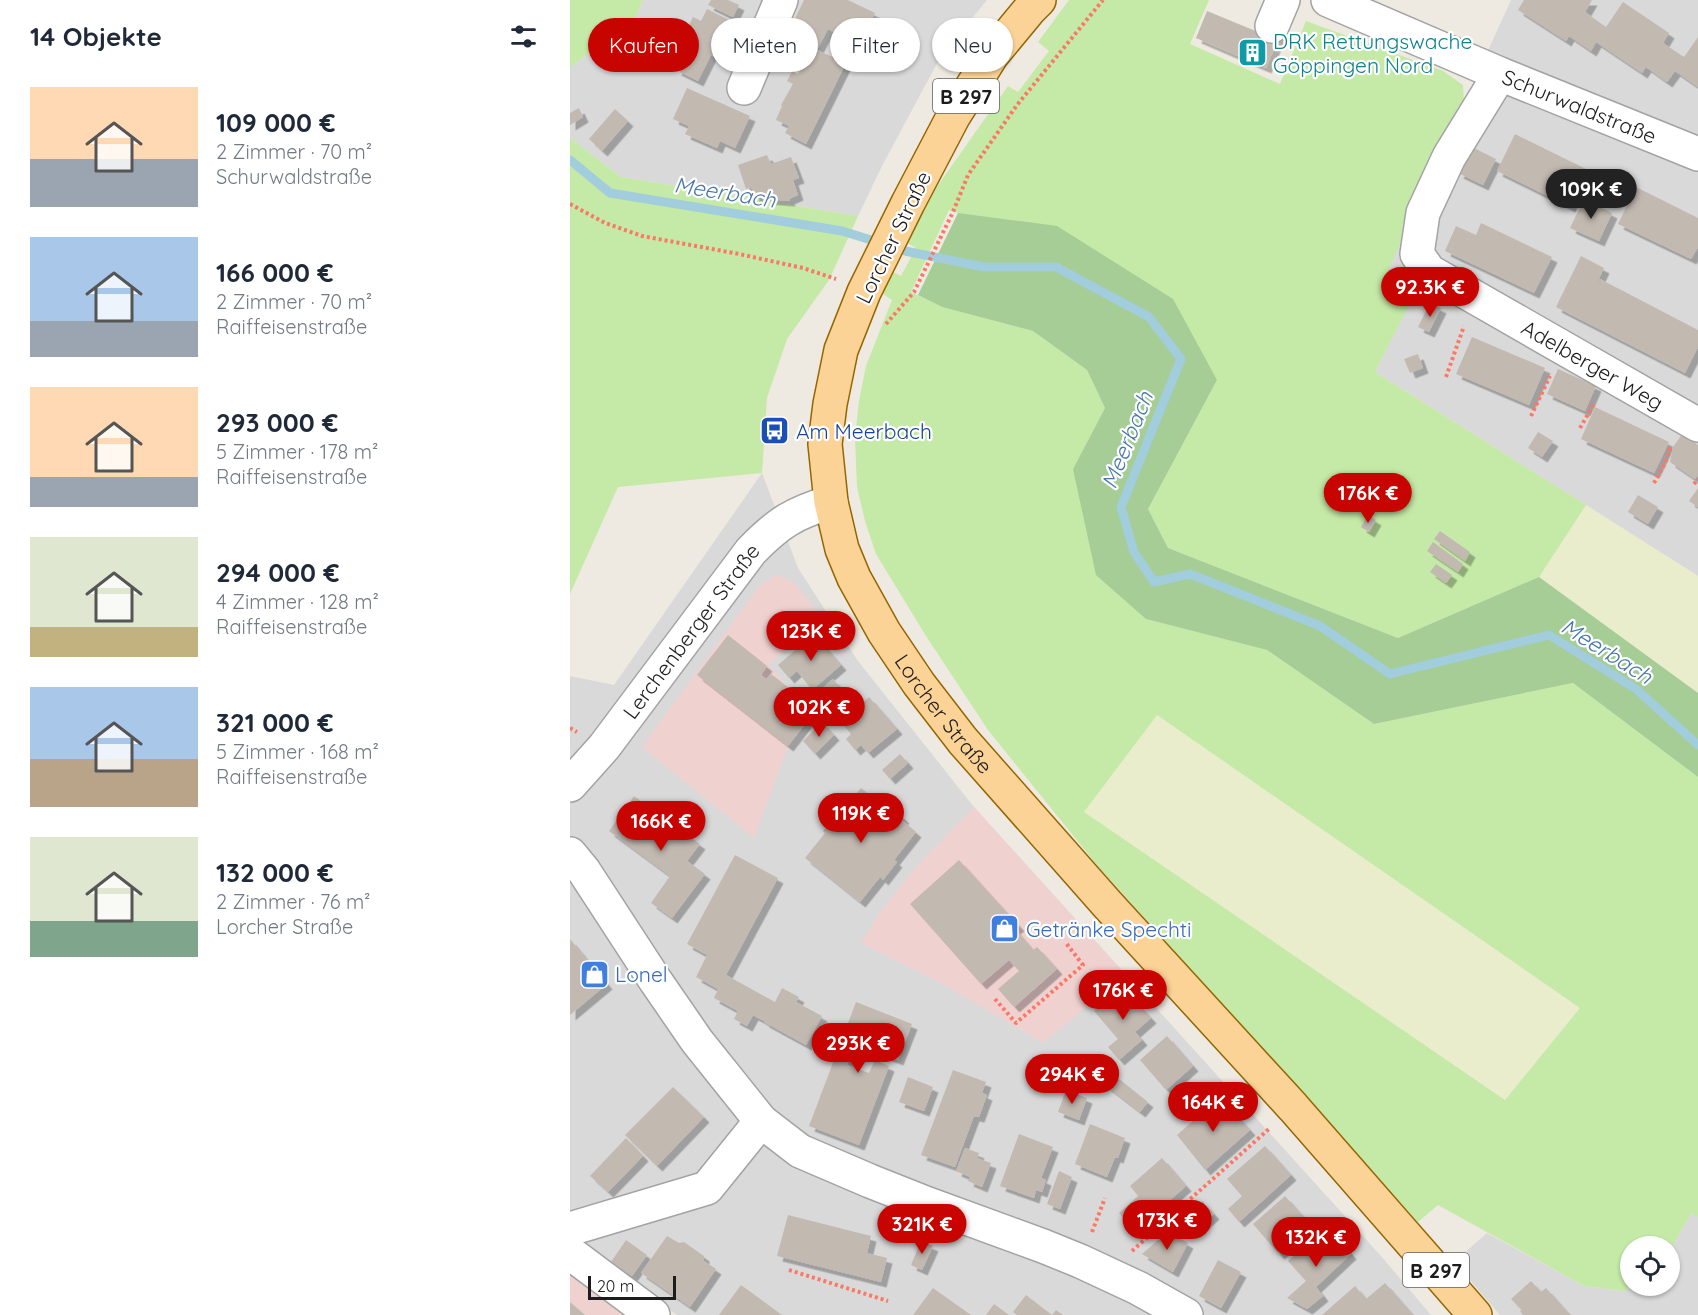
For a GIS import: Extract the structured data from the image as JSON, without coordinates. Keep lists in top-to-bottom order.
{
  "streets": {
    "main road": ["B 297", "Lorcher Straße"],
    "street": ["Schurwaldstraße", "Adelberger Weg", "Lerchenberger Straße"]
  },
  "crossings": [
    ["Schurwaldstraße", "Adelberger Weg"],
    ["Lorcher Straße", "Lerchenberger Straße"]
  ],
  "water": ["Meerbach"],
  "places": {
    "building": ["DRK Rettungswache Göppingen Nord"],
    "bus stop": ["Am Meerbach"],
    "shop": ["Getränke Spechti", "Lonel"]
  },
  "scale_bar": "20 m",
  "page": {
    "heading": "14 Objekte",
    "chip": [
      "Kaufen",
      "Mieten",
      "Filter",
      "Neu"
    ],
    "list": [
      {
        "name": "109 000 €",
        "note": "2 Zimmer · 70 m² · Schurwaldstraße"
      },
      {
        "name": "166 000 €",
        "note": "2 Zimmer · 70 m² · Raiffeisenstraße"
      },
      {
        "name": "293 000 €",
        "note": "5 Zimmer · 178 m² · Raiffeisenstraße"
      },
      {
        "name": "294 000 €",
        "note": "4 Zimmer · 128 m² · Raiffeisenstraße"
      },
      {
        "name": "321 000 €",
        "note": "5 Zimmer · 168 m² · Raiffeisenstraße"
      },
      {
        "name": "132 000 €",
        "note": "2 Zimmer · 76 m² · Lorcher Straße"
      }
    ],
    "price": [
      "109K €",
      "92.3K €",
      "176K €",
      "123K €",
      "102K €",
      "119K €",
      "166K €",
      "176K €",
      "293K €",
      "294K €",
      "164K €",
      "173K €",
      "321K €",
      "132K €"
    ],
    "scale": "20 m"
  }
}
